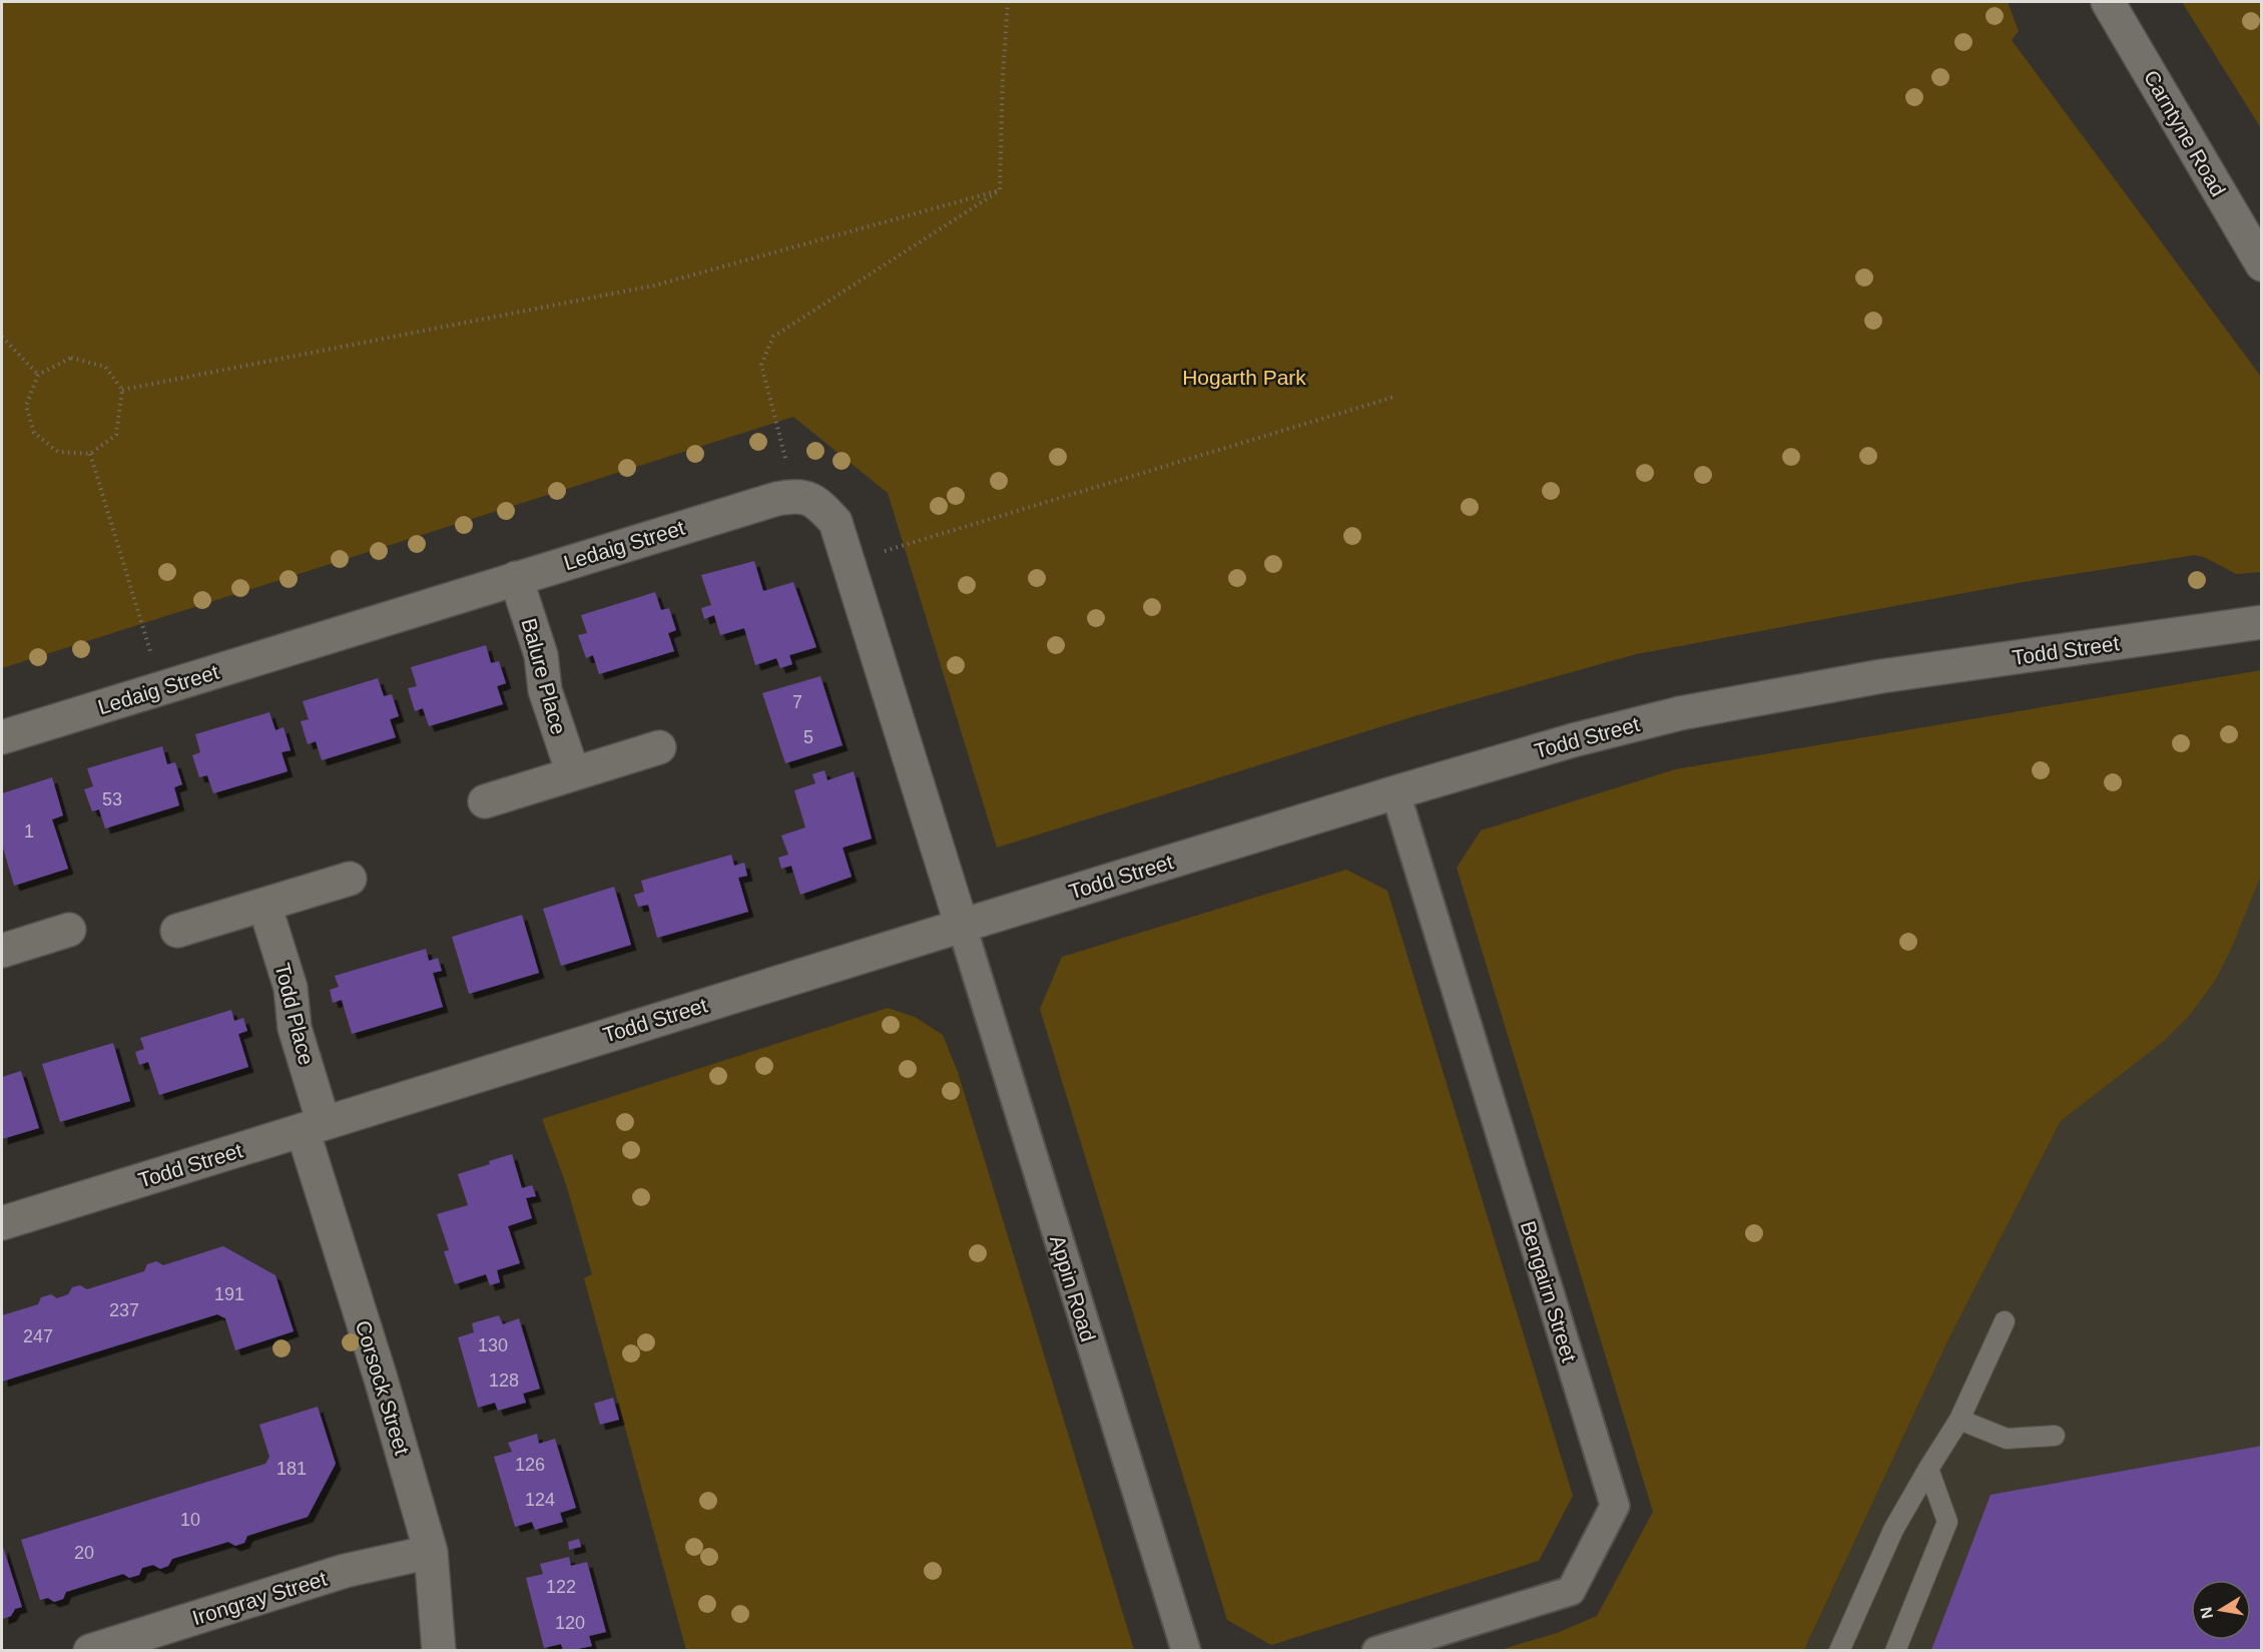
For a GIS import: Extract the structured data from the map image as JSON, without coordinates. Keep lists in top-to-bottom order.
{
  "streets": {
    "street": [
      "Carntyne Road",
      "Ledaig Street",
      "Todd Street",
      "Balure Place",
      "Todd Place",
      "Appin Road",
      "Bengairn Street",
      "Corsock Street",
      "Irongray Street"
    ]
  },
  "crossings": [
    ["Ledaig Street", "Balure Place"],
    ["Todd Street", "Todd Place"],
    ["Todd Street", "Appin Road"],
    ["Todd Street", "Bengairn Street"],
    ["Todd Street", "Corsock Street"],
    ["Todd Place", "Corsock Street"],
    ["Corsock Street", "Irongray Street"]
  ],
  "parks": ["Hogarth Park"],
  "house_numbers": [
    "7",
    "5",
    "53",
    "1",
    "191",
    "237",
    "247",
    "130",
    "128",
    "126",
    "181",
    "124",
    "10",
    "20",
    "122",
    "120"
  ],
  "north": "left"
}
